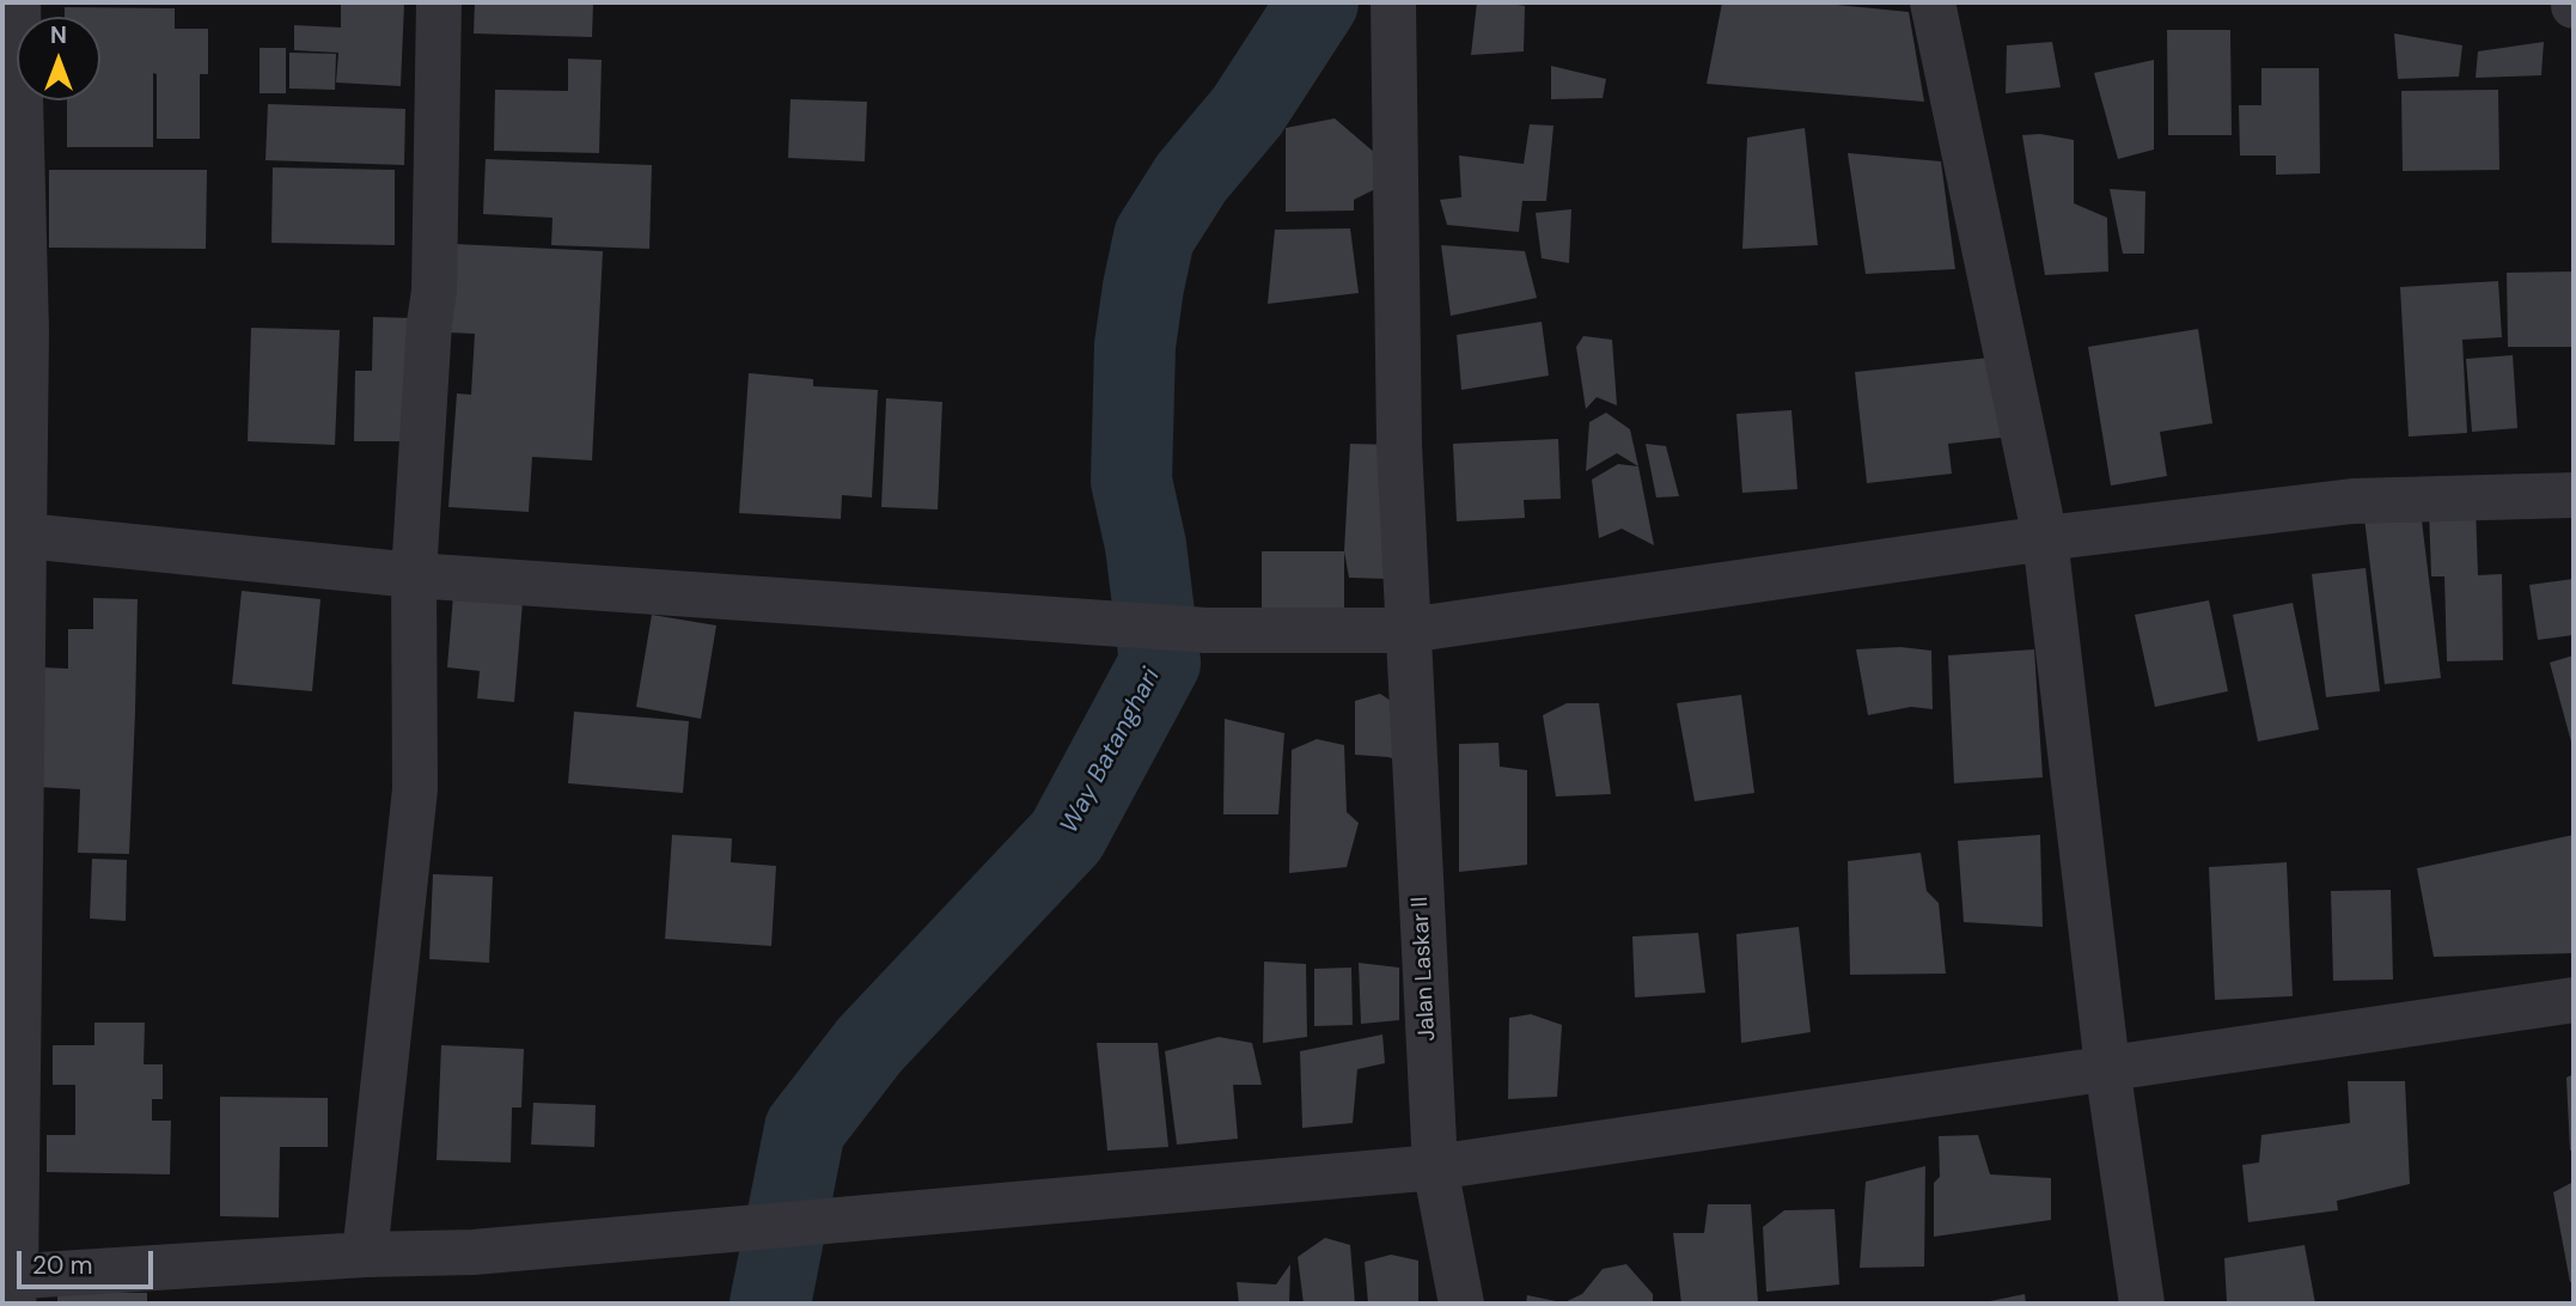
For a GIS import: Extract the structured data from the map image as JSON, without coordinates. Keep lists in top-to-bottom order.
{
  "streets": {
    "street": ["Jalan Laskar II"]
  },
  "water": ["Way Batanghari"],
  "scale_bar": "20 m",
  "north": "top"
}
